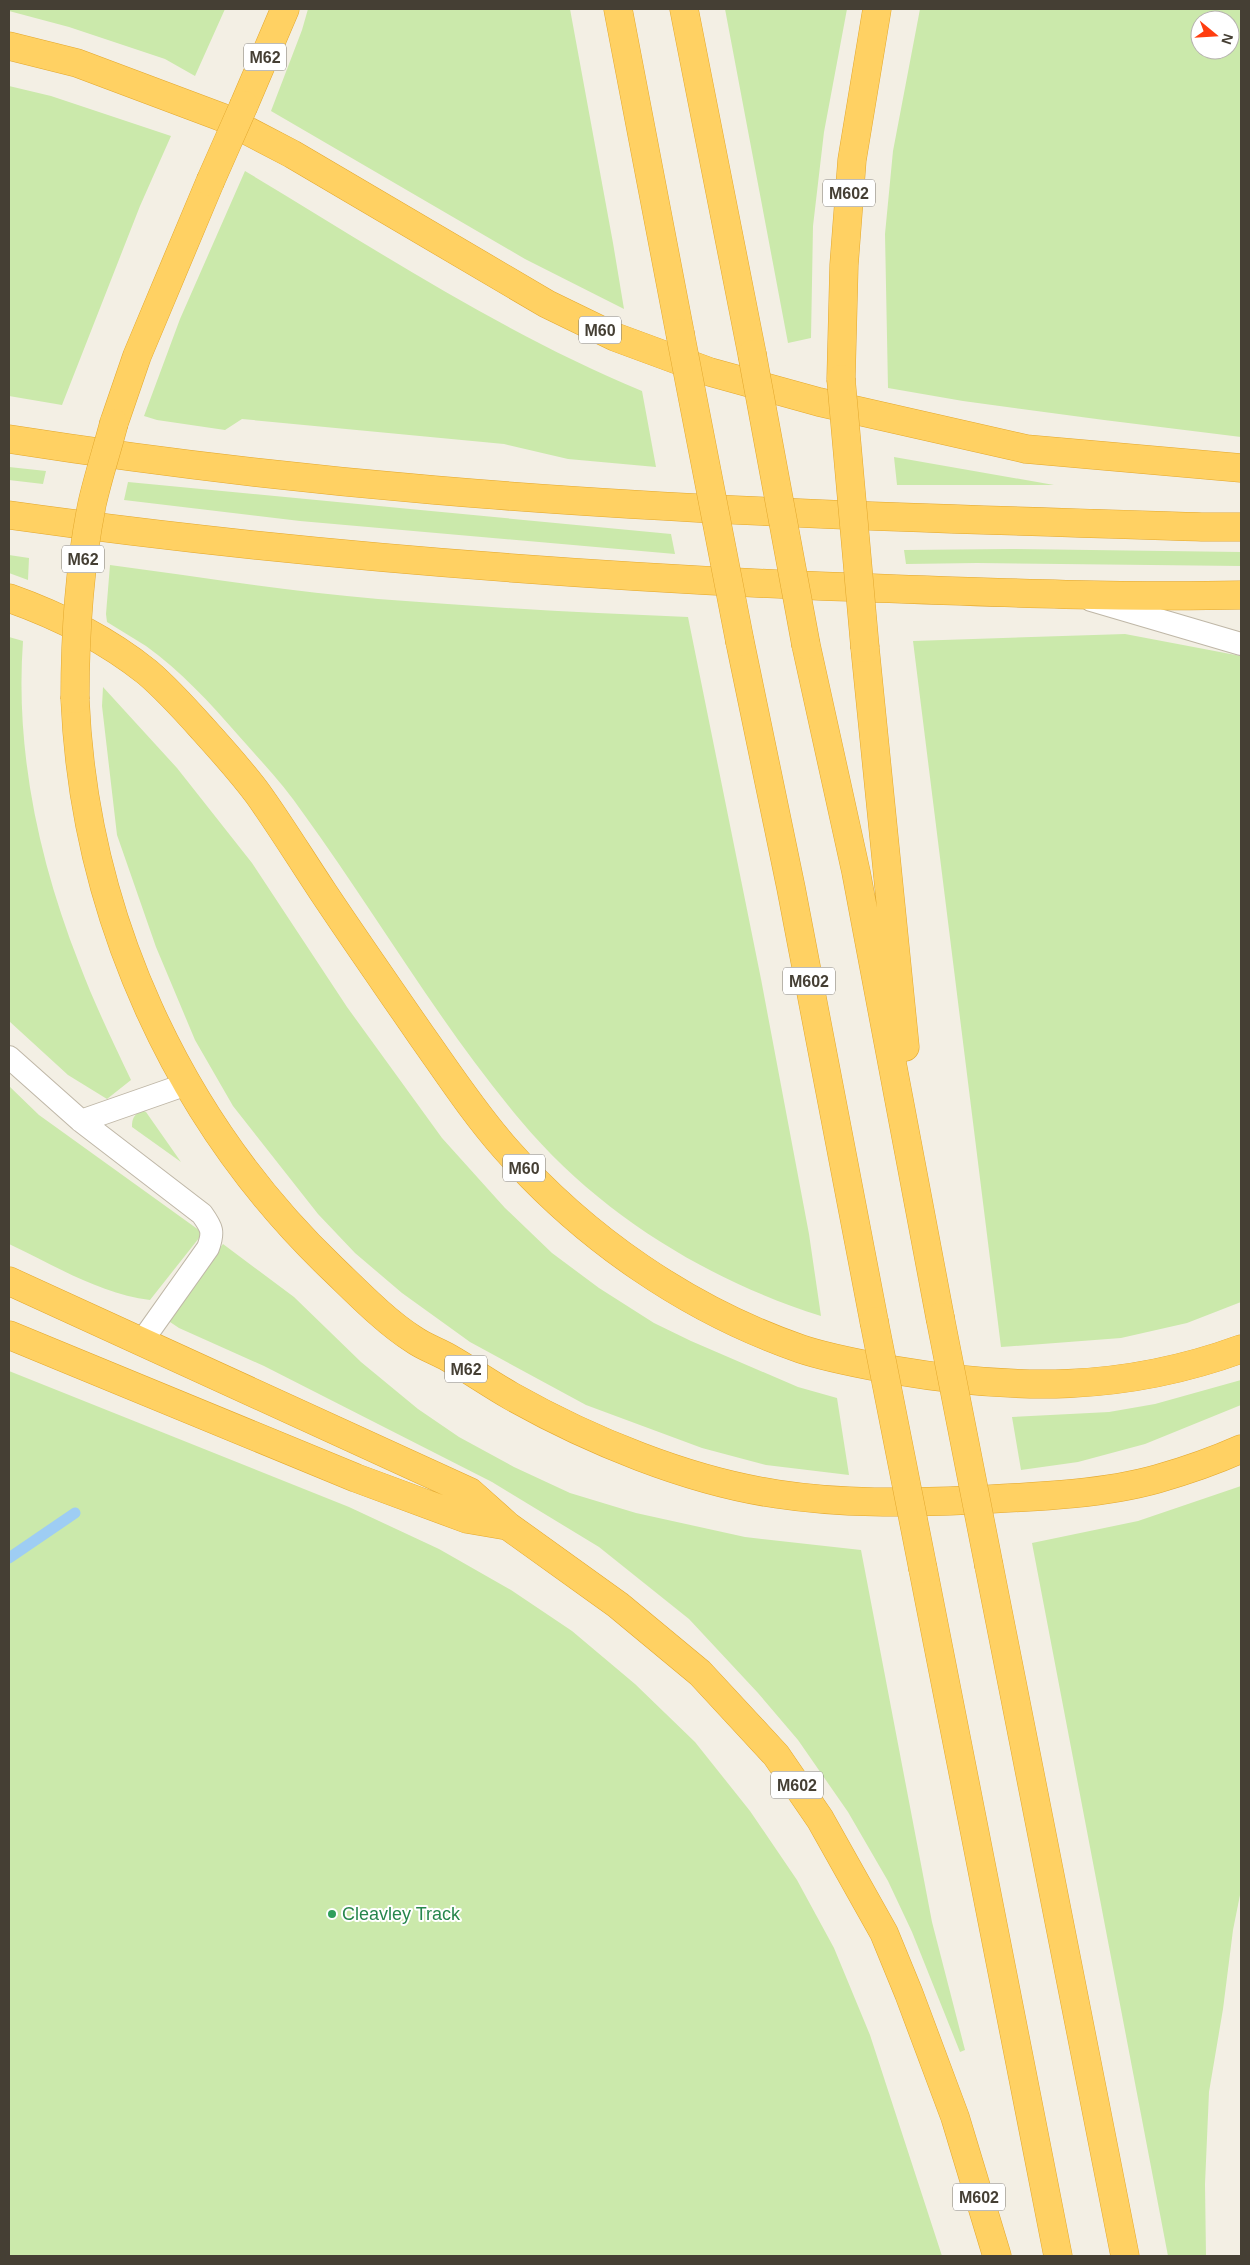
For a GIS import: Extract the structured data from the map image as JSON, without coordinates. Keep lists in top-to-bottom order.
{
  "streets": {
    "highway": ["M62", "M602", "M60"]
  },
  "places": ["Cleavley Track"],
  "north": "right"
}
